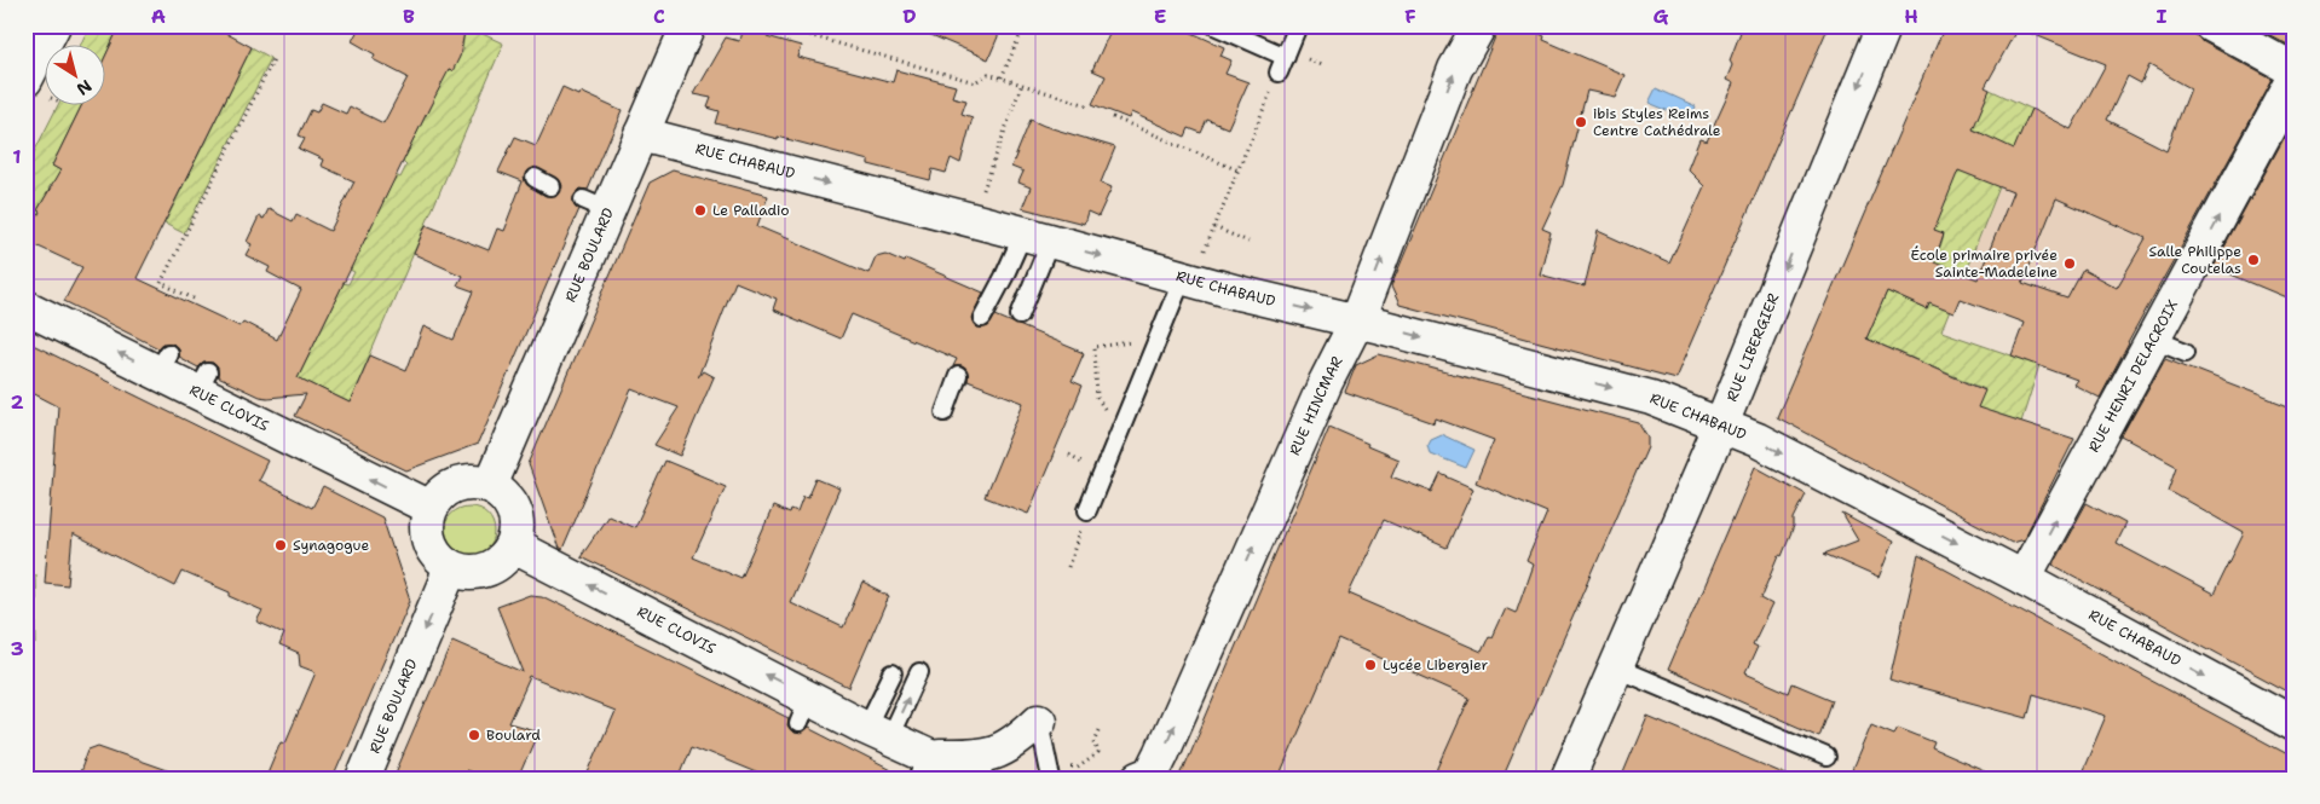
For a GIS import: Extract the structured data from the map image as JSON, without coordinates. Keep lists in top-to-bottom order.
{
  "streets": {
    "street": [
      "RUE CHABAUD",
      "RUE BOULARD",
      "RUE LIBERGIER",
      "RUE HENRI DELACROIX",
      "RUE HINCMAR",
      "RUE CLOVIS"
    ]
  },
  "crossings": [
    ["RUE CHABAUD", "RUE BOULARD"],
    ["RUE CHABAUD", "RUE LIBERGIER"],
    ["RUE CHABAUD", "RUE HENRI DELACROIX"],
    ["RUE CHABAUD", "RUE HINCMAR"],
    ["RUE BOULARD", "RUE CLOVIS"]
  ],
  "one_way": [
    "RUE CHABAUD",
    "RUE LIBERGIER",
    "RUE HENRI DELACROIX",
    "RUE HINCMAR",
    "RUE CLOVIS"
  ],
  "places": [
    "ibis Styles Reims Centre Cathédrale",
    "Le Palladio",
    "Salle Philippe Coutelas",
    "École primaire privée Sainte-Madeleine",
    "Synagogue",
    "Lycée Libergier",
    "Boulard"
  ],
  "north": "bottom right",
  "grid": {
    "columns": [
      "A",
      "B",
      "C",
      "D",
      "E",
      "F",
      "G",
      "H",
      "I"
    ],
    "rows": ["1", "2", "3"]
  }
}
